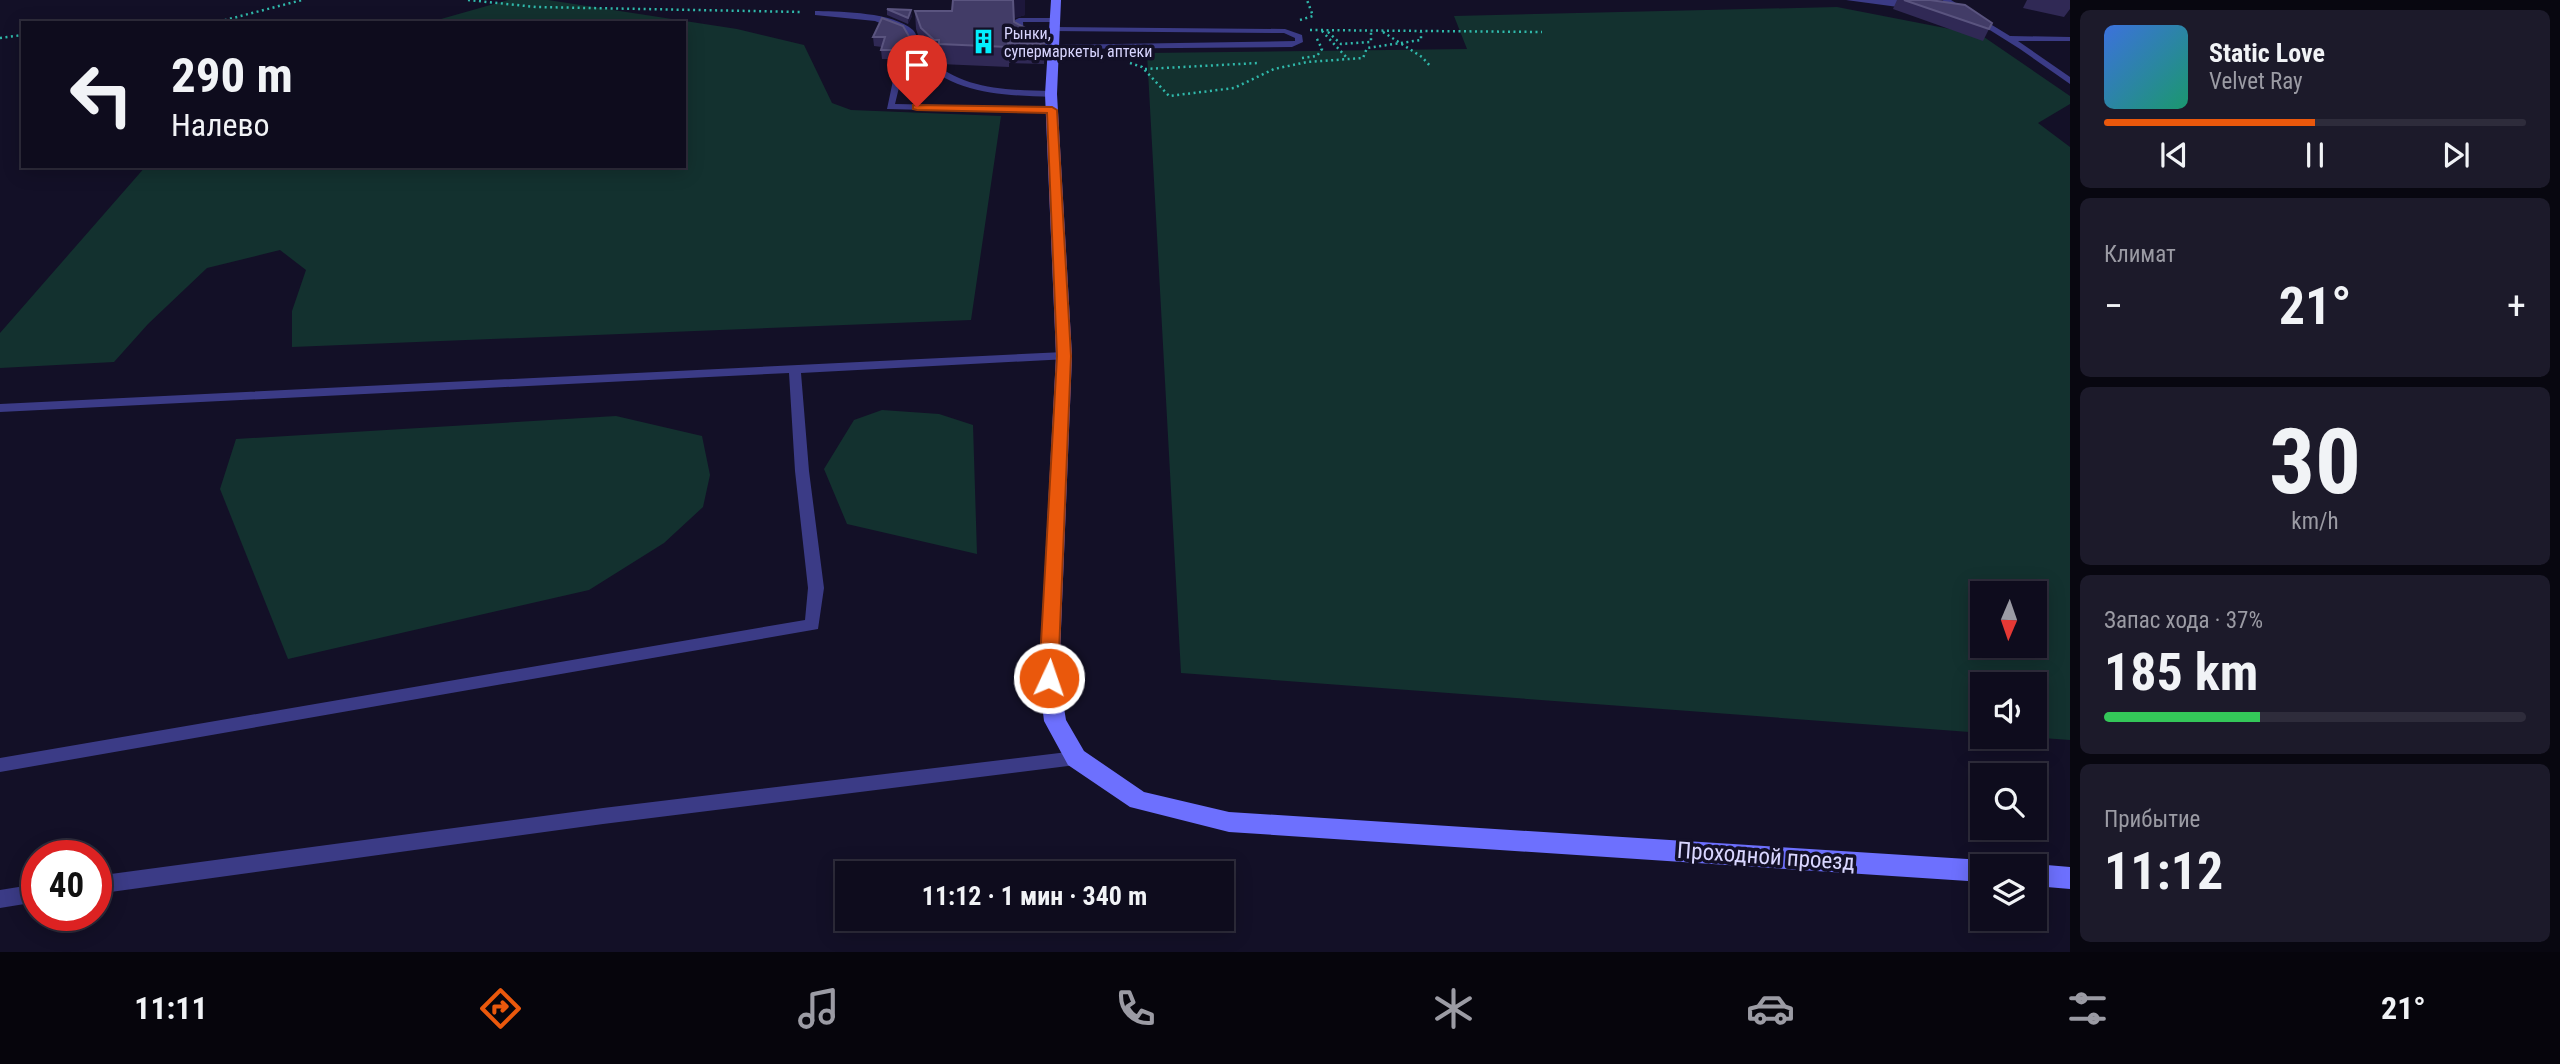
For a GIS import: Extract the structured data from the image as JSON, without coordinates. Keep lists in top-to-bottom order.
{
  "streets": {
    "street": ["Проходной проезд"]
  },
  "places": {
    "building": ["Рынки, супермаркеты, аптеки"]
  },
  "north": "bottom",
  "page": {
    "turn": ["290 m", "Налево"],
    "song": ["Static Love", "Velvet Ray"],
    "tile": [
      "Климат",
      ["30", "km/h"],
      ["Запас хода · 37%", "185 km"],
      ["Прибытие", "11:12"]
    ],
    "heat": ["−", "21°", "+"],
    "limit": "40",
    "trip": "11:12 · 1 мин · 340 m",
    "tabs": ["11:11", "21°"]
  }
}
